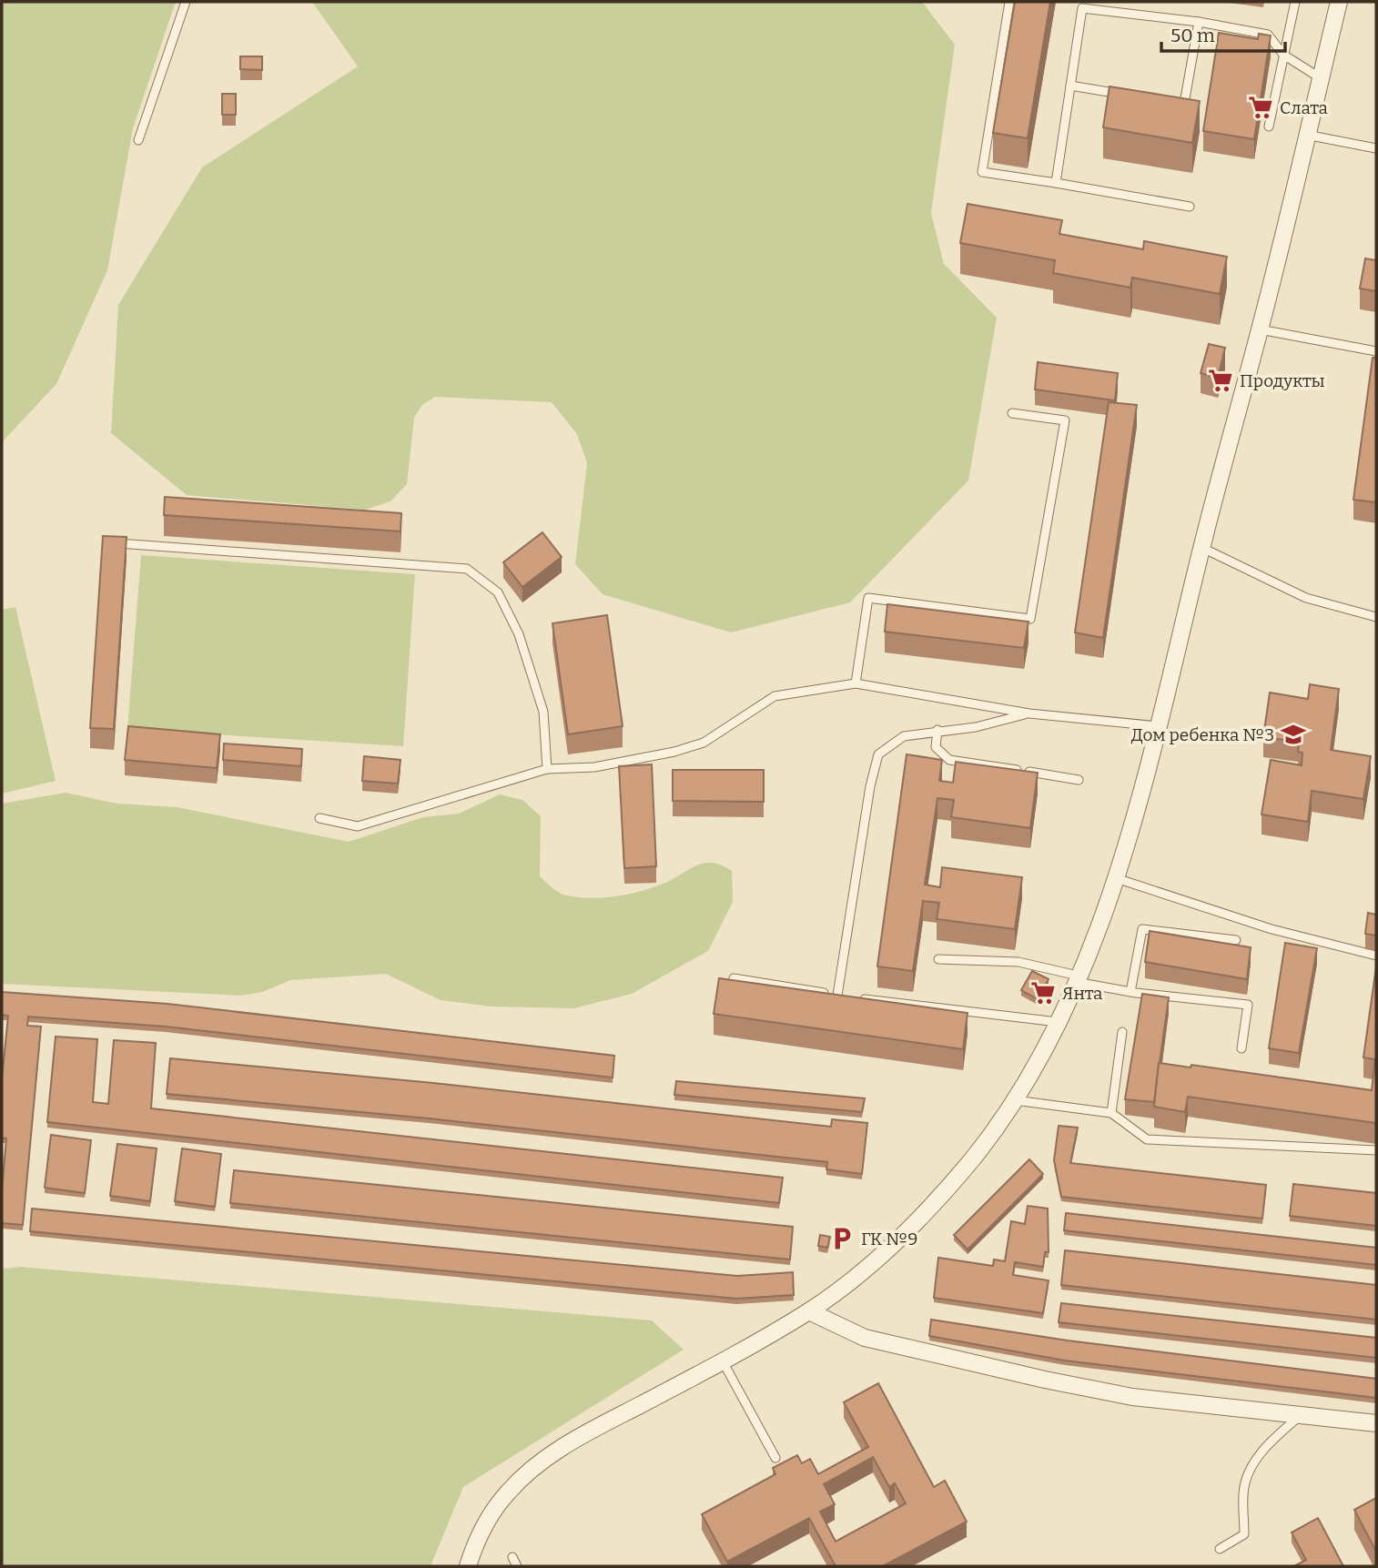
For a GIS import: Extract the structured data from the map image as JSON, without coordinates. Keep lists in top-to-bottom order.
{
  "places": {
    "supermarket": ["Слата", "Продукты", "Янта"],
    "school or university": ["Дом ребенка №3"],
    "parking": ["ГК №9"]
  },
  "scale_bar": "50 m"
}
